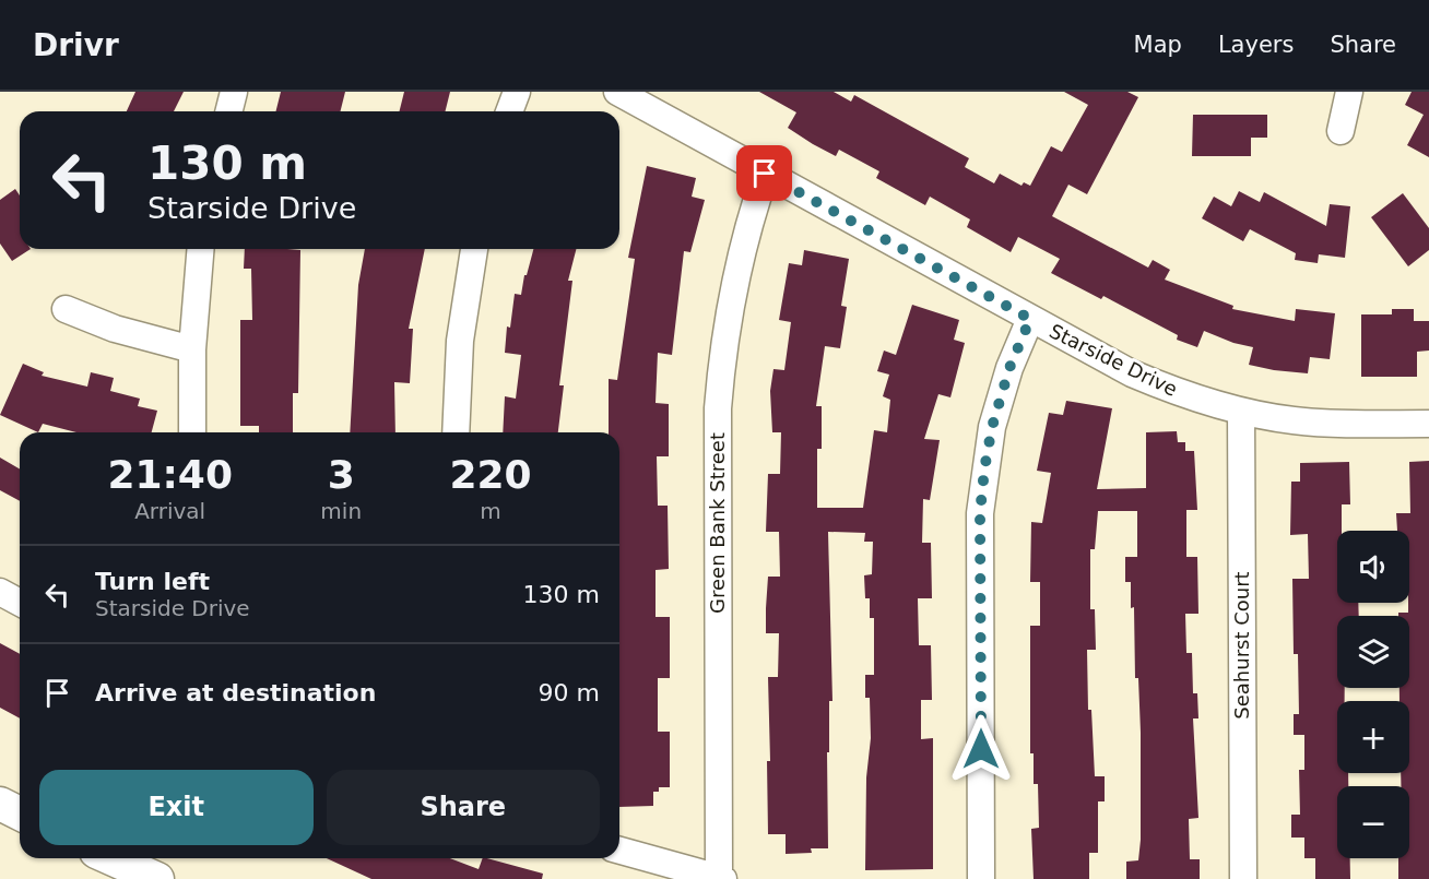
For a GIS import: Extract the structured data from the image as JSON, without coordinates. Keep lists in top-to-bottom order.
{
  "streets": {
    "street": ["Starside Drive", "Green Bank Street", "Seahurst Court"]
  },
  "crossings": [
    ["Starside Drive", "Green Bank Street"],
    ["Starside Drive", "Seahurst Court"]
  ],
  "page": {
    "header": "Drivr",
    "nav": ["Map", "Layers", "Share"],
    "turn": ["130 m", "Starside Drive"],
    "eta": [
      "21:40",
      "Arrival",
      "3",
      "min",
      "220",
      "m"
    ],
    "map_buttons": ["+", "−"],
    "list": [
      {
        "name": "Turn left",
        "note": "Starside Drive",
        "value": "130 m"
      },
      {
        "name": "Arrive at destination",
        "value": "90 m"
      }
    ],
    "buttons": ["Exit", "Share"]
  }
}
